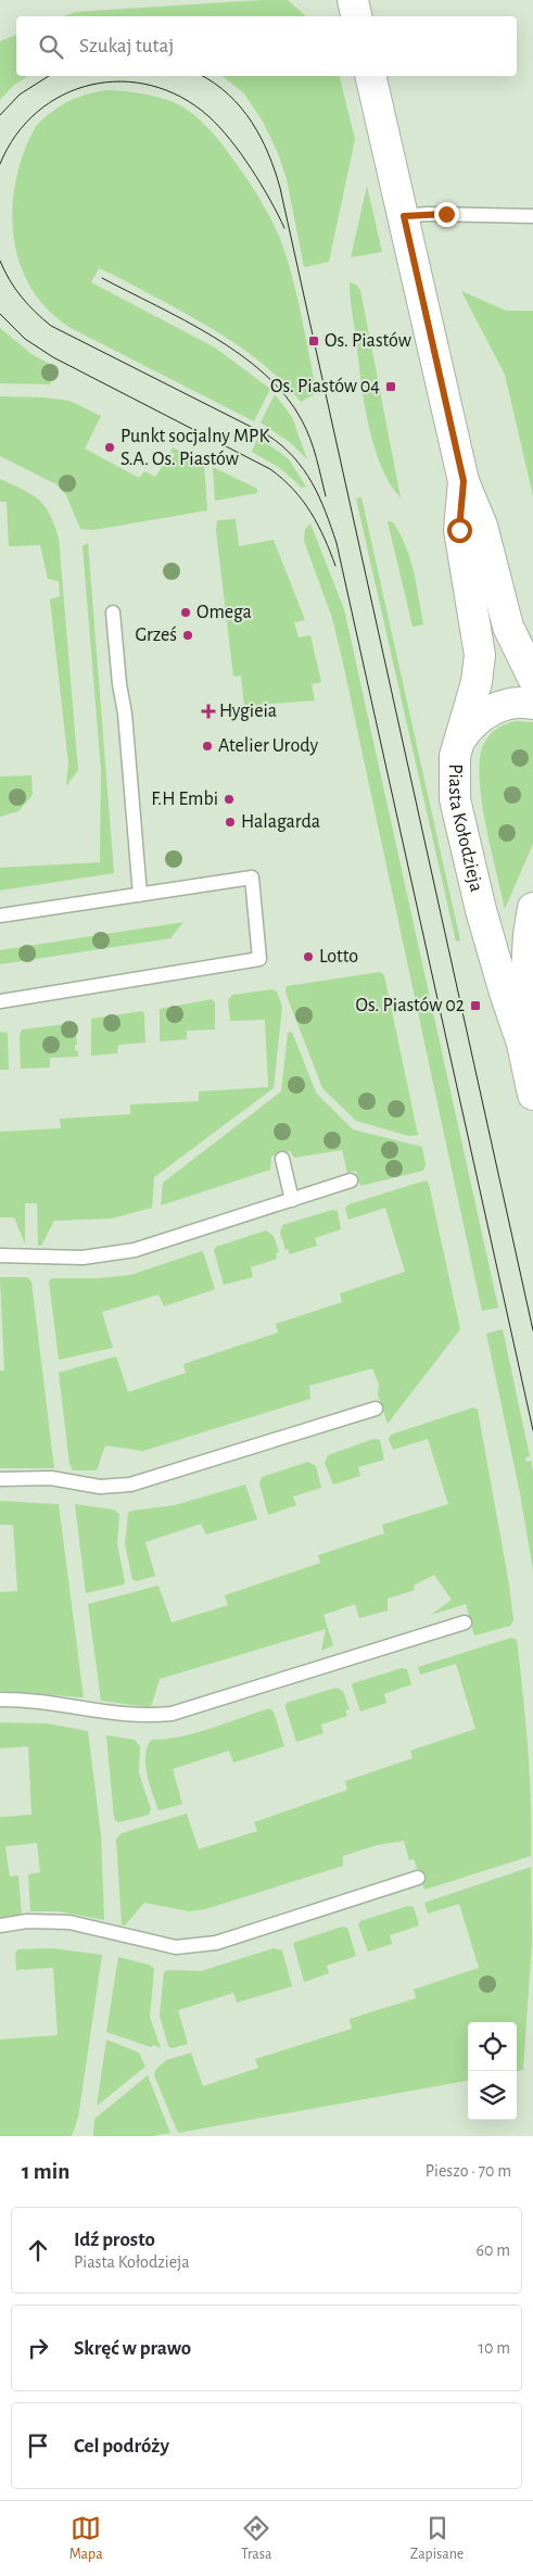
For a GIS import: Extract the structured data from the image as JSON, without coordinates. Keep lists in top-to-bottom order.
{
  "streets": {
    "street": ["Piasta Kołodzieja"]
  },
  "places": {
    "transit": ["Os. Piastów", "Os. Piastów 04", "Os. Piastów 02"],
    "other": [
      "Punkt socjalny MPK S.A. Os. Piastów",
      "Omega",
      "Grześ",
      "Atelier Urody",
      "F.H Embi",
      "Halagarda",
      "Lotto"
    ],
    "health": ["Hygieia"]
  },
  "page": {
    "search": "Szukaj tutaj",
    "heading": ["1 min", "Pieszo · 70 m"],
    "list": [
      ["Idź prosto", "Piasta Kołodzieja", "60 m"],
      ["Skręć w prawo", "10 m"],
      "Cel podróży"
    ],
    "nav": ["Mapa", "Trasa", "Zapisane"]
  }
}
